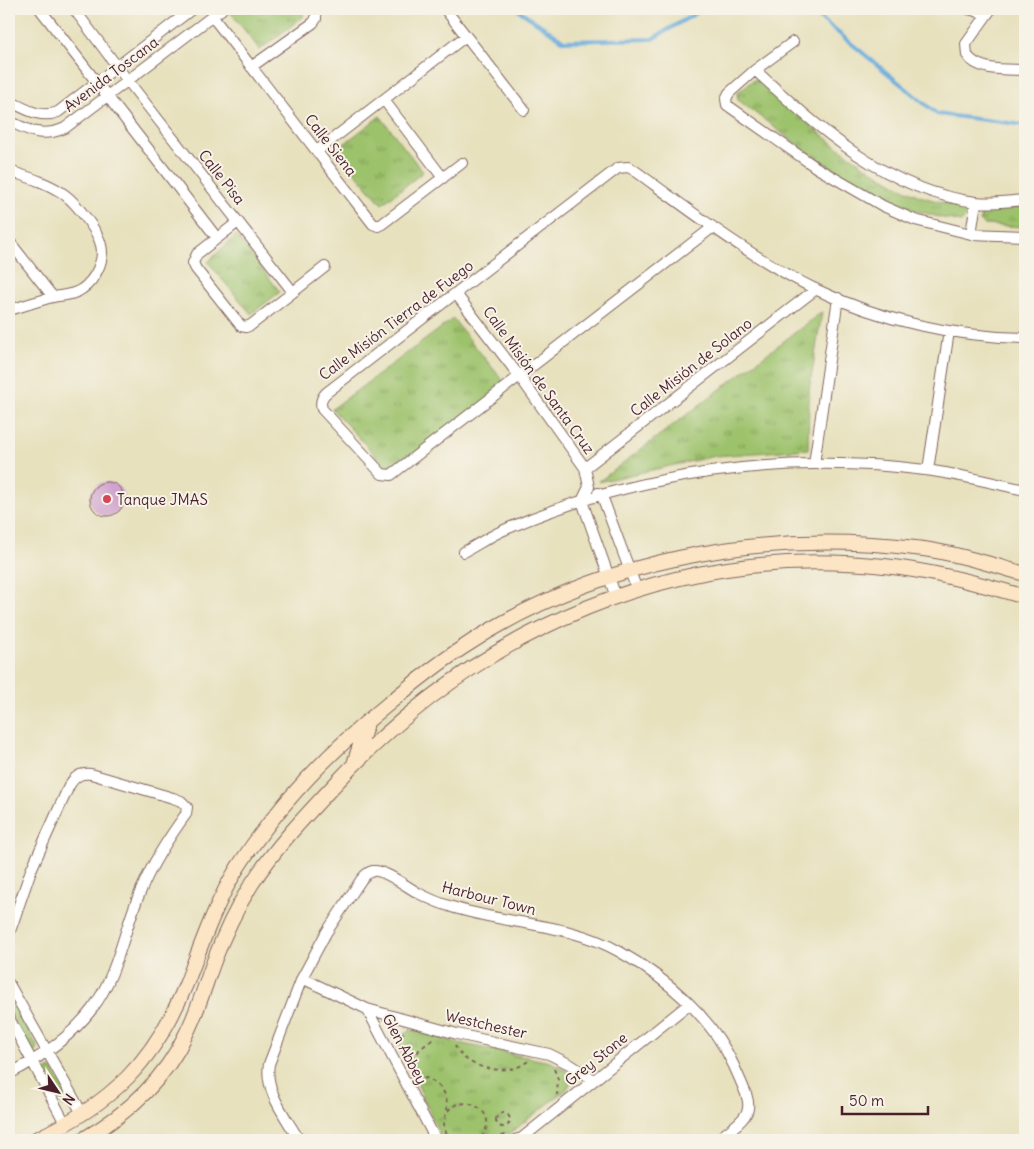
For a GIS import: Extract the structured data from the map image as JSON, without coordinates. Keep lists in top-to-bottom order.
{
  "streets": {
    "street": [
      "Avenida Toscana",
      "Calle Siena",
      "Calle Pisa",
      "Calle Misión Tierra de Fuego",
      "Calle Misión de Solano",
      "Calle Misión de Santa Cruz",
      "Harbour Town",
      "Westchester",
      "Glen Abbey",
      "Grey Stone"
    ]
  },
  "crossings": [
    ["Avenida Toscana", "Calle Siena"],
    ["Avenida Toscana", "Calle Pisa"],
    ["Calle Misión Tierra de Fuego", "Calle Misión de Solano"],
    ["Calle Misión Tierra de Fuego", "Calle Misión de Santa Cruz"],
    ["Calle Misión de Solano", "Calle Misión de Santa Cruz"],
    ["Harbour Town", "Glen Abbey"],
    ["Harbour Town", "Grey Stone"],
    ["Westchester", "Glen Abbey"],
    ["Westchester", "Grey Stone"]
  ],
  "places": ["Tanque JMAS"],
  "scale_bar": "50 m",
  "north": "bottom right"
}
